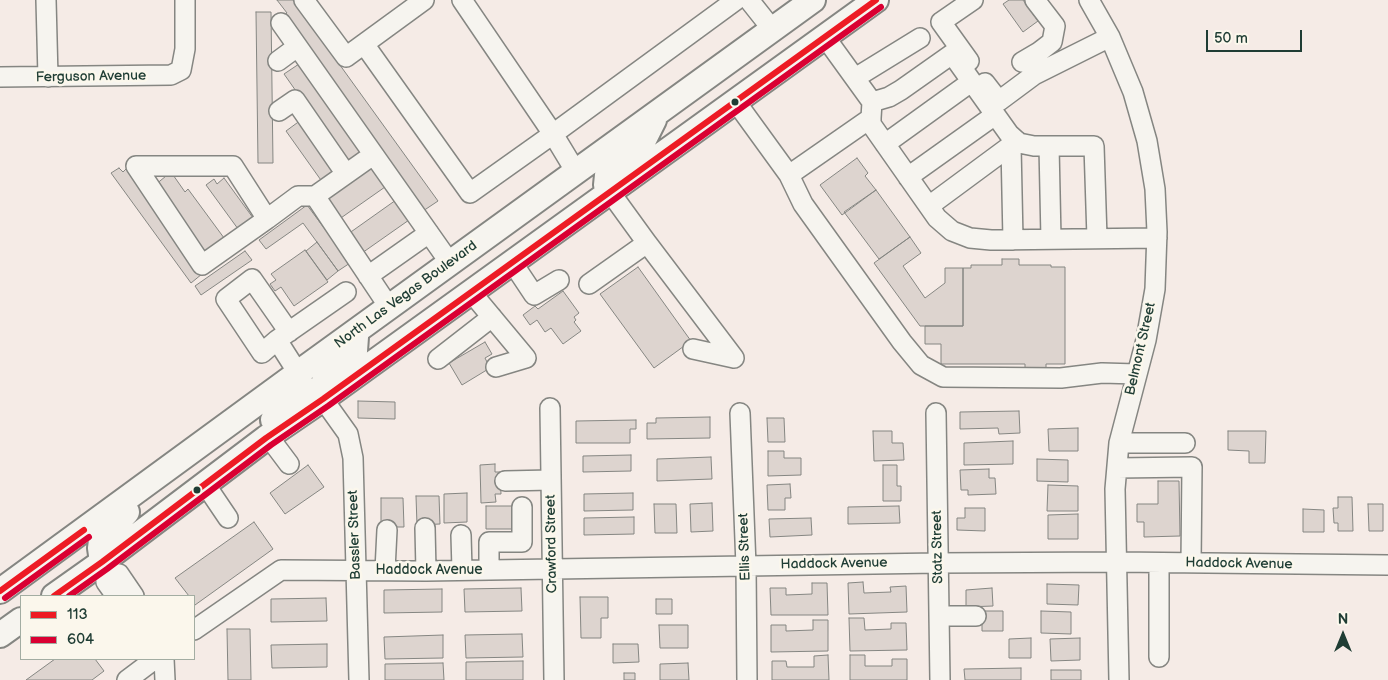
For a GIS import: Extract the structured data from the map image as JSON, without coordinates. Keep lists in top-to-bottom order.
{
  "streets": {
    "main road": ["North Las Vegas Boulevard"],
    "street": [
      "Ferguson Avenue",
      "Belmont Street",
      "Bassler Street",
      "Crawford Street",
      "Ellis Street",
      "Statz Street",
      "Haddock Avenue"
    ]
  },
  "crossings": [
    ["Belmont Street", "Haddock Avenue"],
    ["Bassler Street", "Haddock Avenue"],
    ["Crawford Street", "Haddock Avenue"],
    ["Ellis Street", "Haddock Avenue"],
    ["Statz Street", "Haddock Avenue"]
  ],
  "lines": ["transit line 113", "transit line 604"],
  "legend": ["113", "604"],
  "scale_bar": "50 m",
  "north": "top"
}
